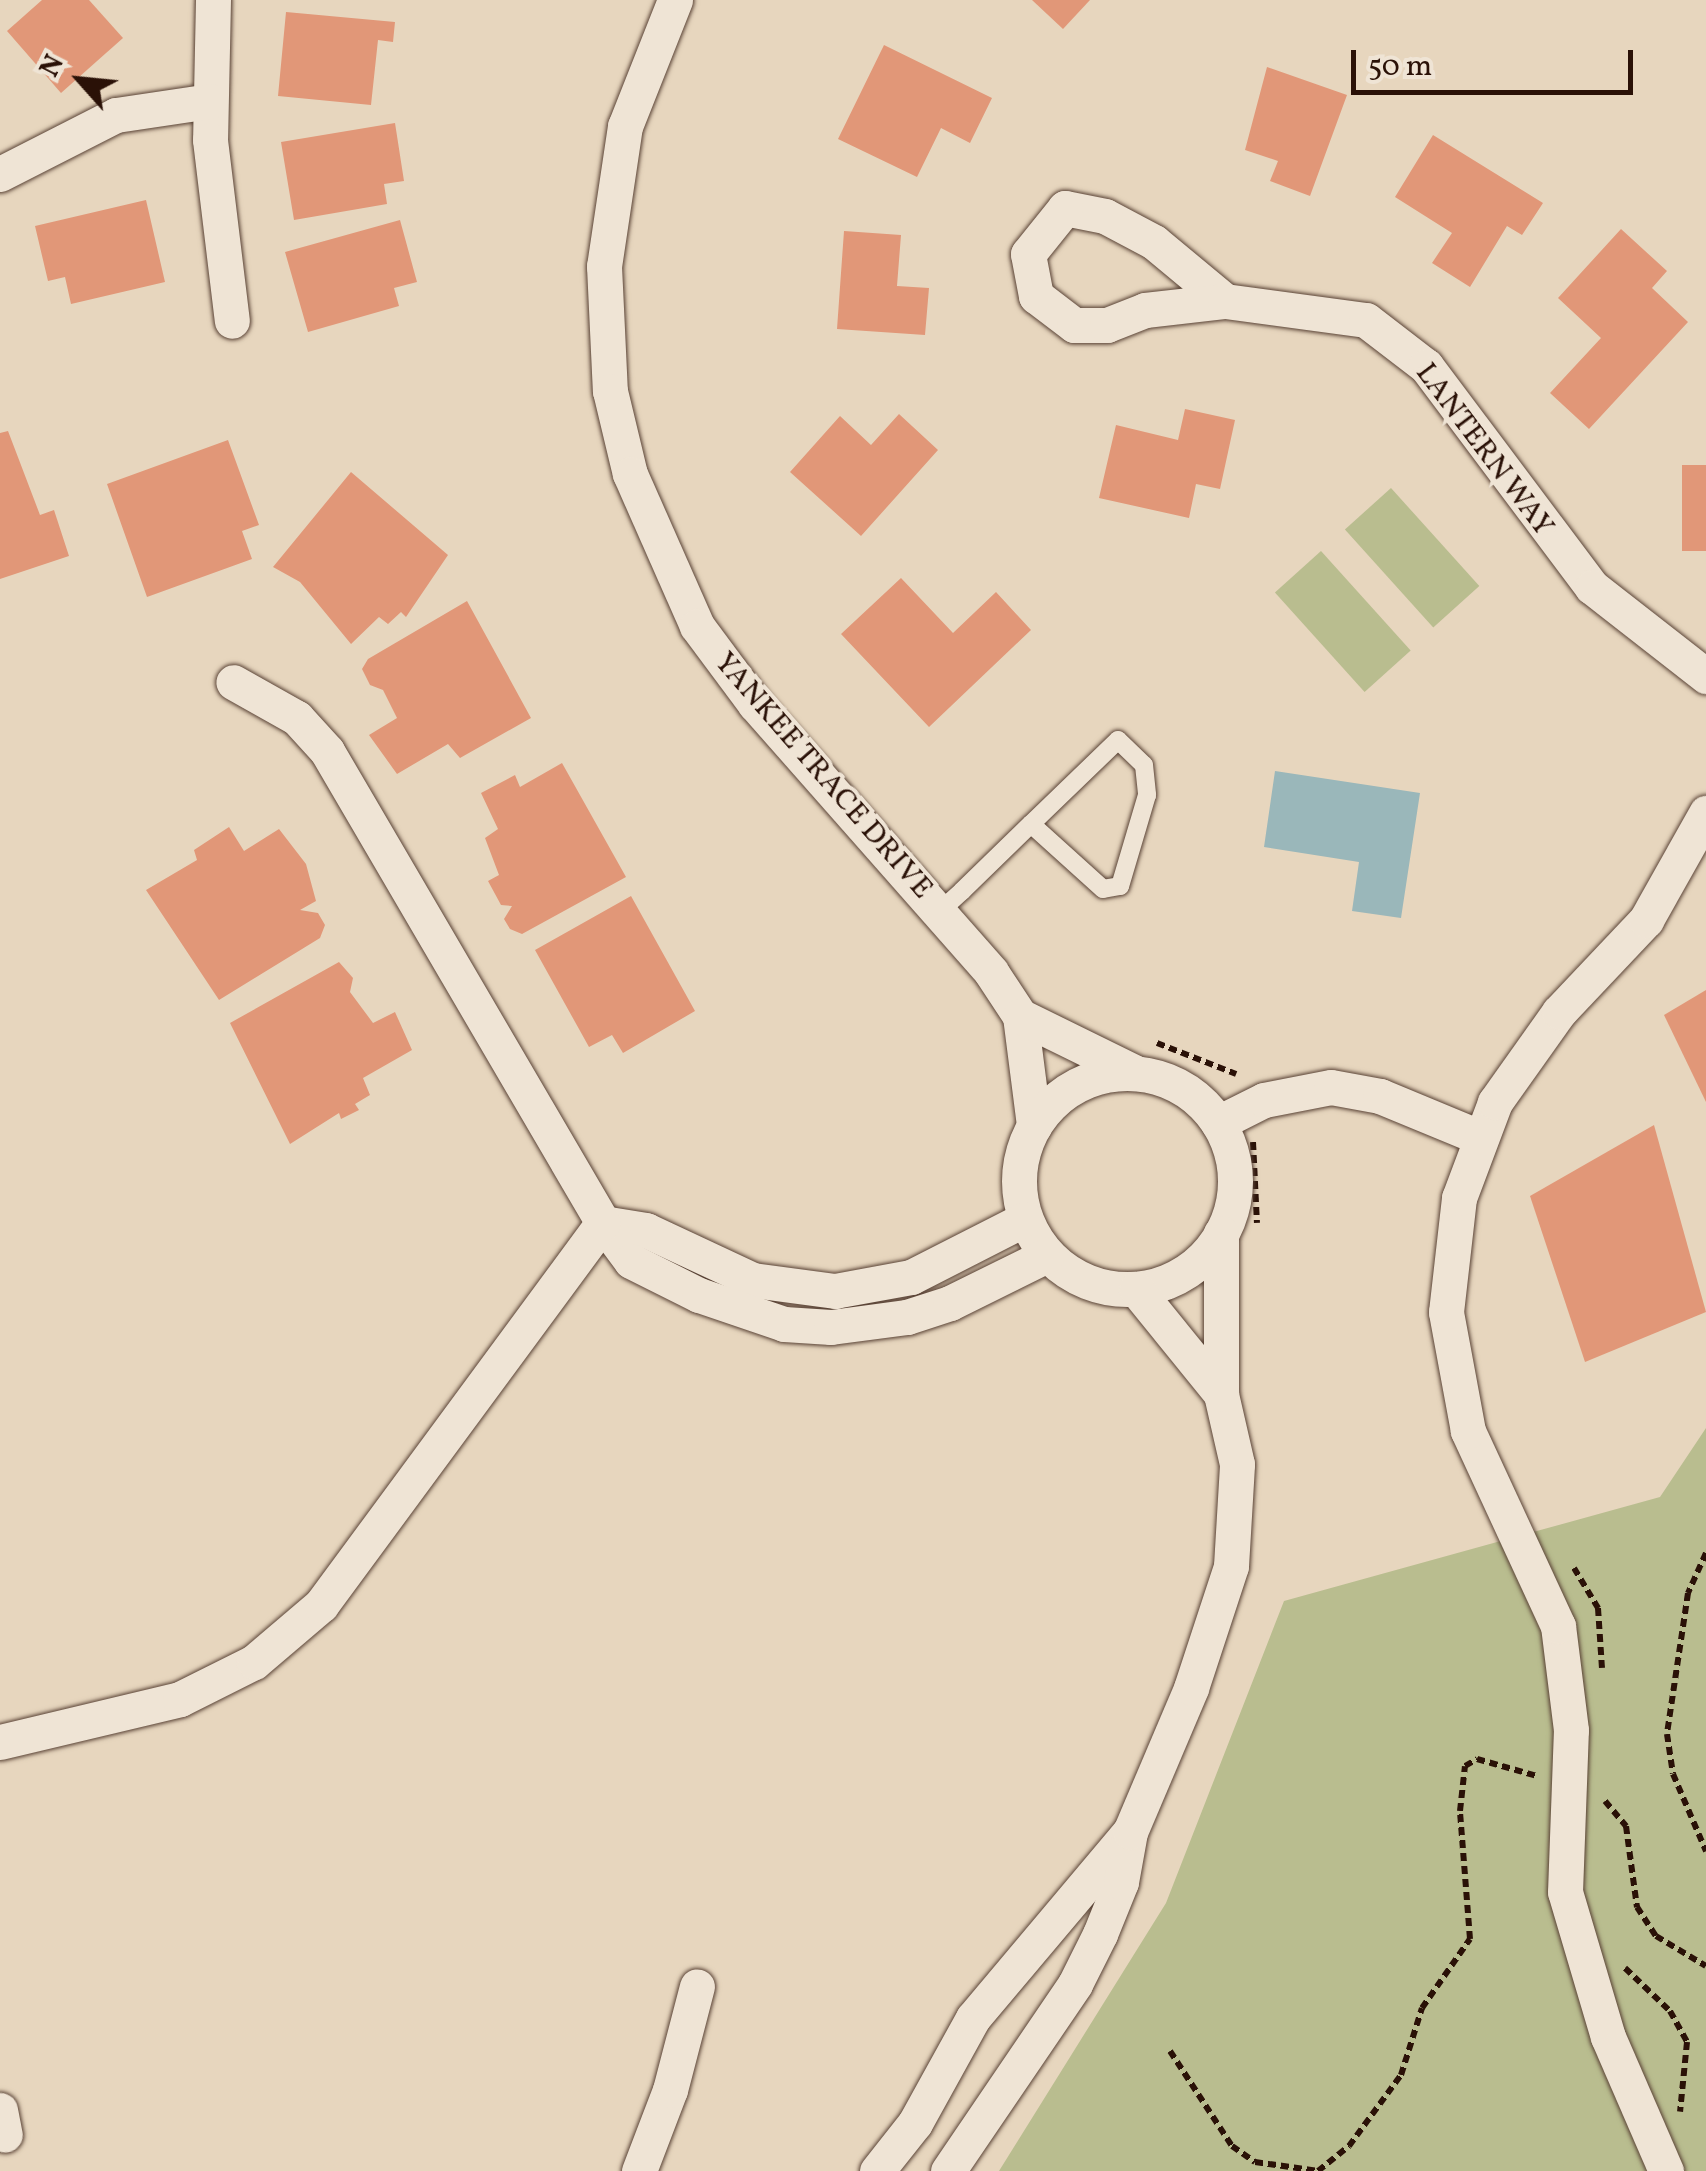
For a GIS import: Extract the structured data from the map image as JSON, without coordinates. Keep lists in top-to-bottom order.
{
  "streets": {
    "street": ["LANTERN WAY", "YANKEE TRACE DRIVE"]
  },
  "scale_bar": "50 m",
  "north": "top left"
}
